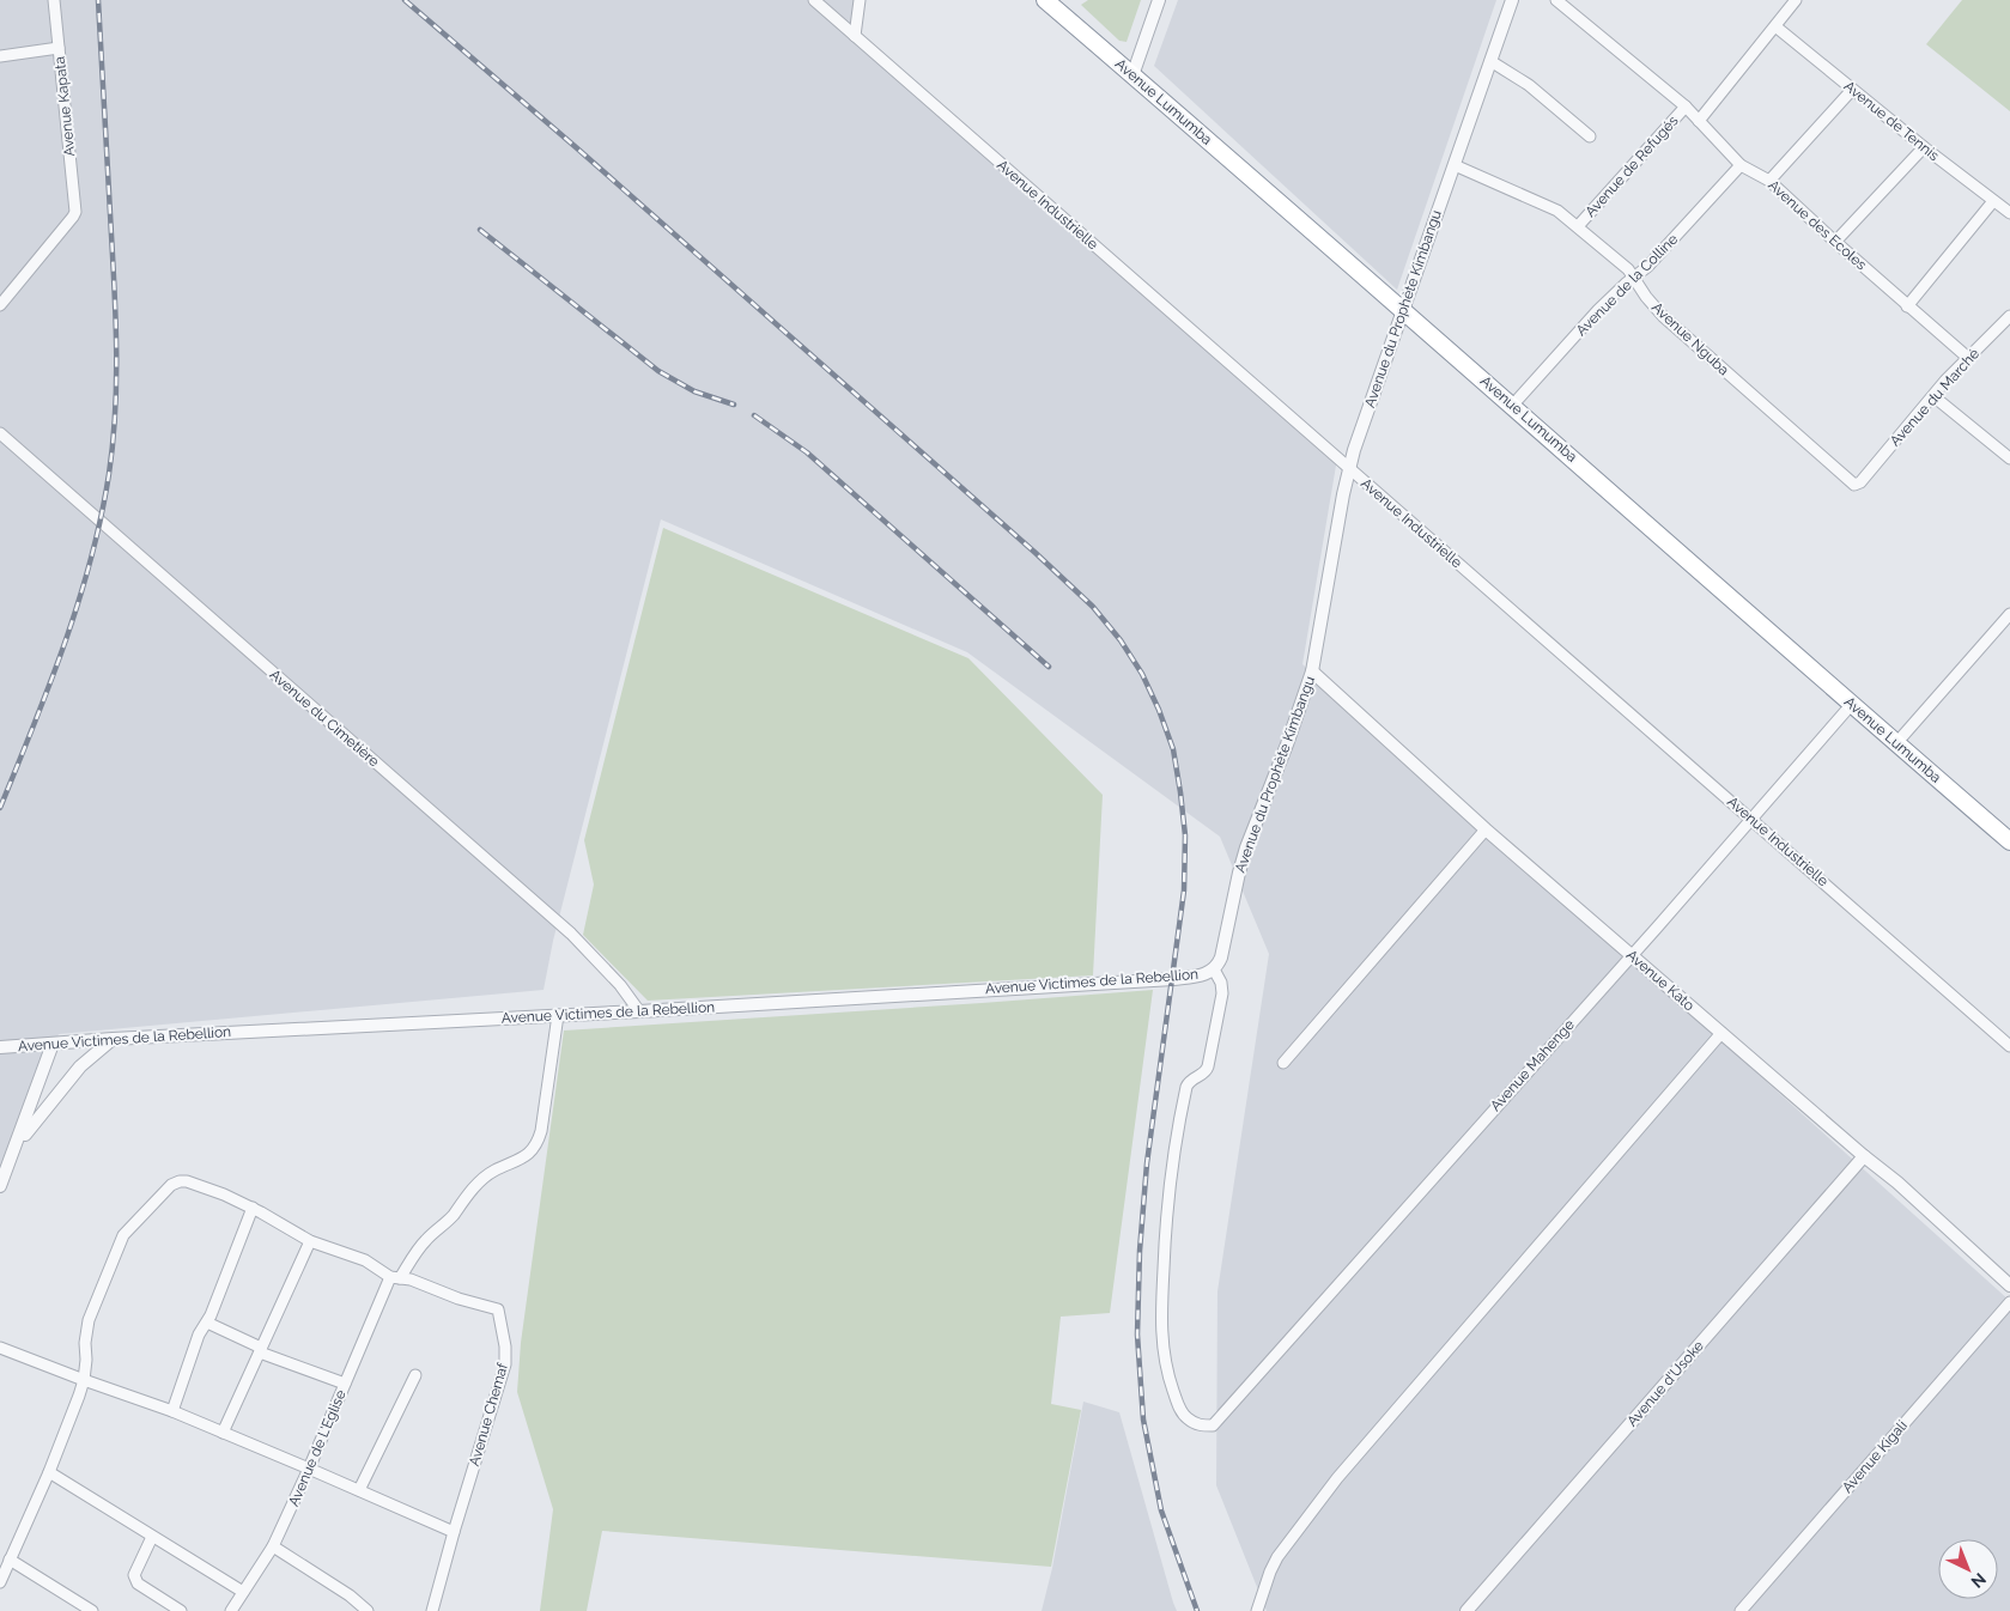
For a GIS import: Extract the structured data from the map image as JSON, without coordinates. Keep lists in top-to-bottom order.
{
  "streets": {
    "highway": ["Avenue Lumumba"],
    "street": [
      "Avenue Kapata",
      "Avenue de Tennis",
      "Avenue de Refugés",
      "Avenue Industrielle",
      "Avenue des Ecoles",
      "Avenue de la Colline",
      "Avenue du Prophète Kimbangu",
      "Avenue Nguba",
      "Avenue du Marché",
      "Avenue du Cimetière",
      "Avenue Kato",
      "Avenue Victimes de la Rebellion",
      "Avenue Mahenge",
      "Avenue d'Usoke",
      "Avenue Chemaf",
      "Avenue de L'Eglise",
      "Avenue Kigali"
    ]
  },
  "crossings": [
    ["Avenue Lumumba", "Avenue de la Colline"],
    ["Avenue Lumumba", "Avenue du Prophète Kimbangu"],
    ["Avenue Lumumba", "Avenue Mahenge"],
    ["Avenue de Refugés", "Avenue des Ecoles"],
    ["Avenue de Refugés", "Avenue Nguba"],
    ["Avenue Industrielle", "Avenue du Prophète Kimbangu"],
    ["Avenue Industrielle", "Avenue Mahenge"],
    ["Avenue des Ecoles", "Avenue de la Colline"],
    ["Avenue des Ecoles", "Avenue du Marché"],
    ["Avenue de la Colline", "Avenue Nguba"],
    ["Avenue du Prophète Kimbangu", "Avenue Nguba"],
    ["Avenue du Prophète Kimbangu", "Avenue Kato"],
    ["Avenue du Prophète Kimbangu", "Avenue Victimes de la Rebellion"],
    ["Avenue du Prophète Kimbangu", "Avenue Mahenge"],
    ["Avenue Nguba", "Avenue du Marché"],
    ["Avenue du Cimetière", "Avenue Victimes de la Rebellion"],
    ["Avenue Kato", "Avenue Mahenge"],
    ["Avenue Kato", "Avenue d'Usoke"],
    ["Avenue Victimes de la Rebellion", "Avenue Mahenge"],
    ["Avenue Victimes de la Rebellion", "Avenue de L'Eglise"],
    ["Avenue Chemaf", "Avenue de L'Eglise"]
  ],
  "north": "bottom right"
}
